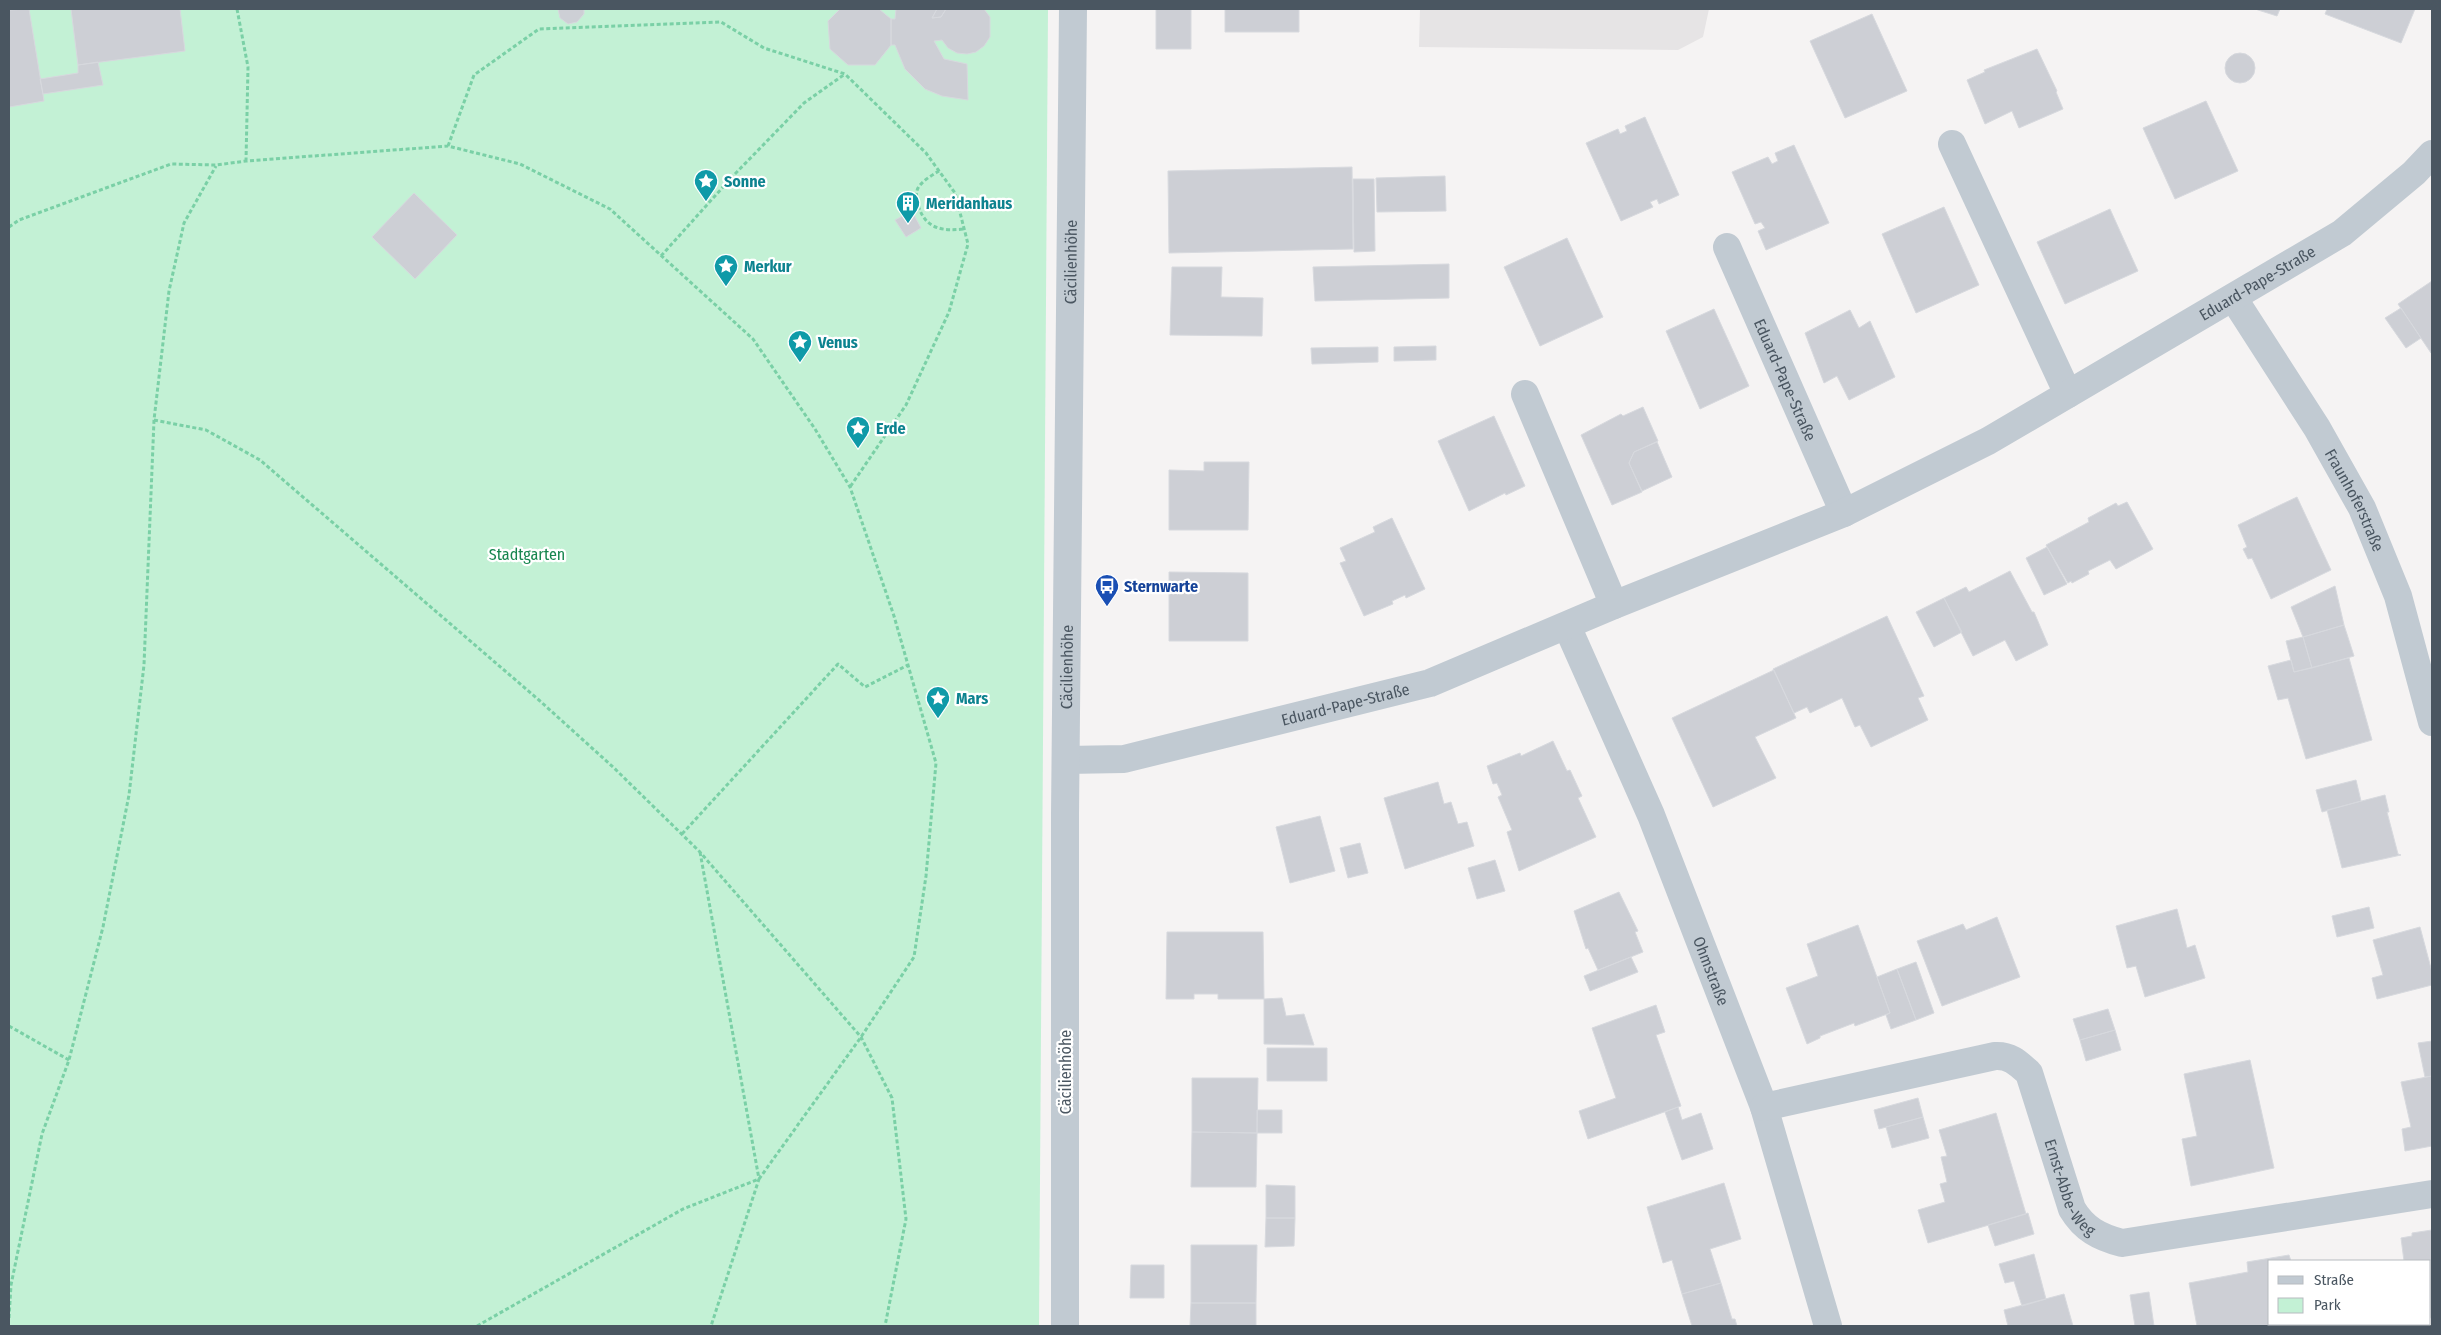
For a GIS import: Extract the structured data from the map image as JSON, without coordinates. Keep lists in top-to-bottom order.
{
  "streets": {
    "street": [
      "Cäcilienhöhe",
      "Eduard-Pape-Straße",
      "Fraunhoferstraße",
      "Ohmstraße",
      "Ernst-Abbe-Weg"
    ]
  },
  "crossings": [
    ["Cäcilienhöhe", "Eduard-Pape-Straße"],
    ["Eduard-Pape-Straße", "Fraunhoferstraße"],
    ["Eduard-Pape-Straße", "Ohmstraße"],
    ["Ohmstraße", "Ernst-Abbe-Weg"]
  ],
  "parks": ["Stadtgarten"],
  "places": {
    "place": [
      "Sonne",
      "Merkur",
      "Venus",
      "Erde",
      "Mars"
    ],
    "building": ["Meridanhaus"],
    "bus stop": ["Sternwarte"]
  },
  "legend": ["Straße", "Park"]
}
